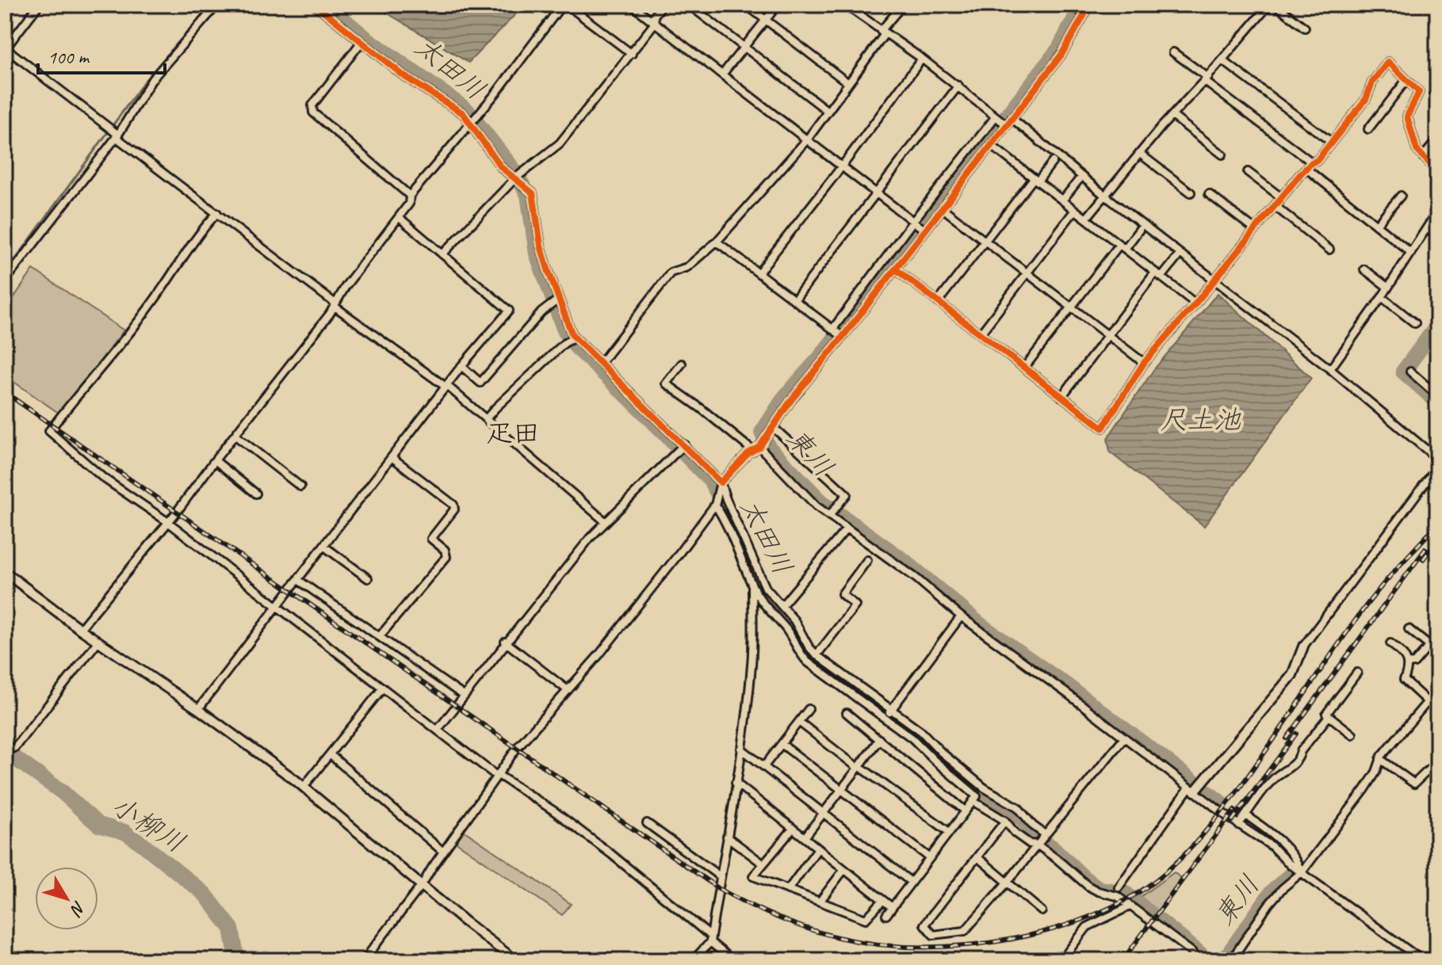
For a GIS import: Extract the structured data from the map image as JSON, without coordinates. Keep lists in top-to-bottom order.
{
  "districts": ["疋田"],
  "water": [
    "太田川",
    "尺土池",
    "東川",
    "小柳川"
  ],
  "scale_bar": "100 m",
  "north": "bottom right"
}
